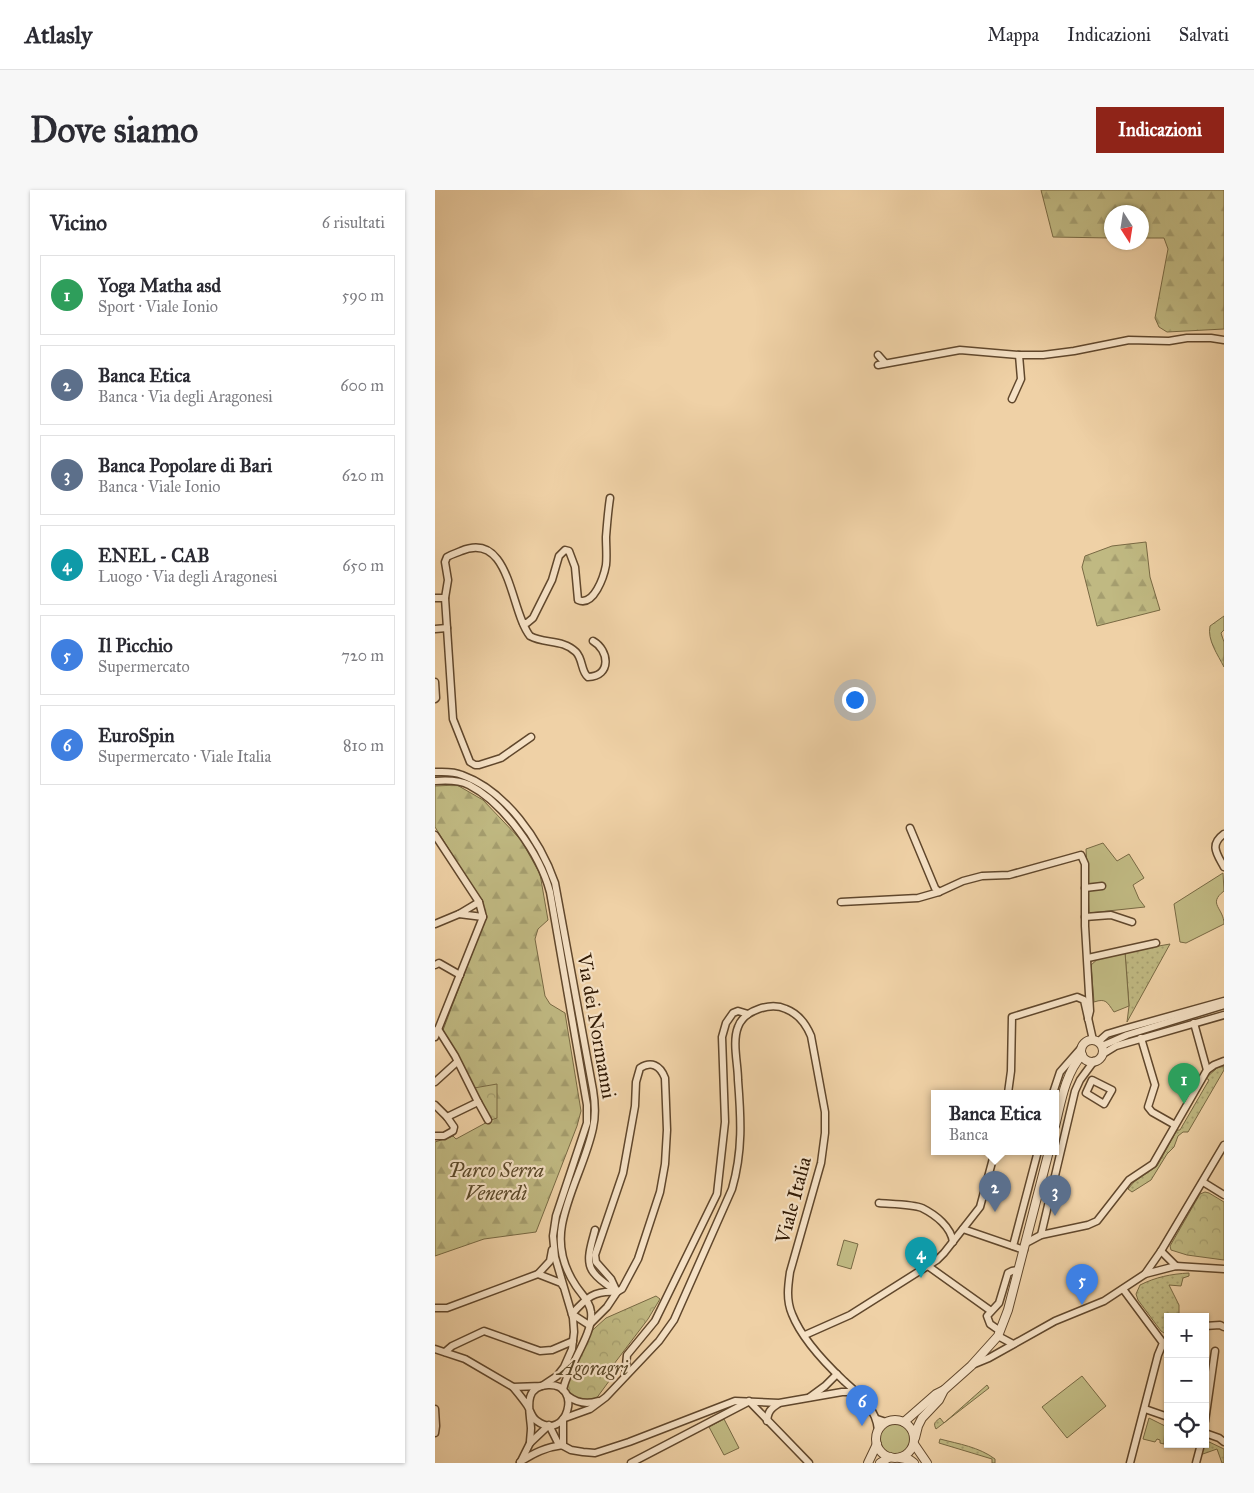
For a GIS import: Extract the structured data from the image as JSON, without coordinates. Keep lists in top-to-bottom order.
{
  "streets": {
    "street": ["Via dei Normanni", "Viale Italia"]
  },
  "parks": ["Parco Serra Venerdì", "Agoragri"],
  "north": "bottom",
  "page": {
    "header": "Atlasly",
    "nav": ["Mappa", "Indicazioni", "Salvati"],
    "buttons": "Indicazioni",
    "title": "Dove siamo",
    "heading": ["Vicino", "6 risultati"],
    "list": [
      {
        "mark": "1",
        "name": "Yoga Matha asd",
        "note": "Sport · Viale Ionio",
        "value": "590 m"
      },
      {
        "mark": "2",
        "name": "Banca Etica",
        "note": "Banca · Via degli Aragonesi",
        "value": "600 m"
      },
      {
        "mark": "3",
        "name": "Banca Popolare di Bari",
        "note": "Banca · Viale Ionio",
        "value": "620 m"
      },
      {
        "mark": "4",
        "name": "ENEL - CAB",
        "note": "Luogo · Via degli Aragonesi",
        "value": "650 m"
      },
      {
        "mark": "5",
        "name": "Il Picchio",
        "note": "Supermercato",
        "value": "720 m"
      },
      {
        "mark": "6",
        "name": "EuroSpin",
        "note": "Supermercato · Viale Italia",
        "value": "810 m"
      }
    ],
    "pins": [
      "1",
      "2",
      "3",
      "4",
      "5",
      "6"
    ],
    "popup": ["Banca Etica", "Banca"],
    "map_buttons": ["+", "−"]
  }
}
